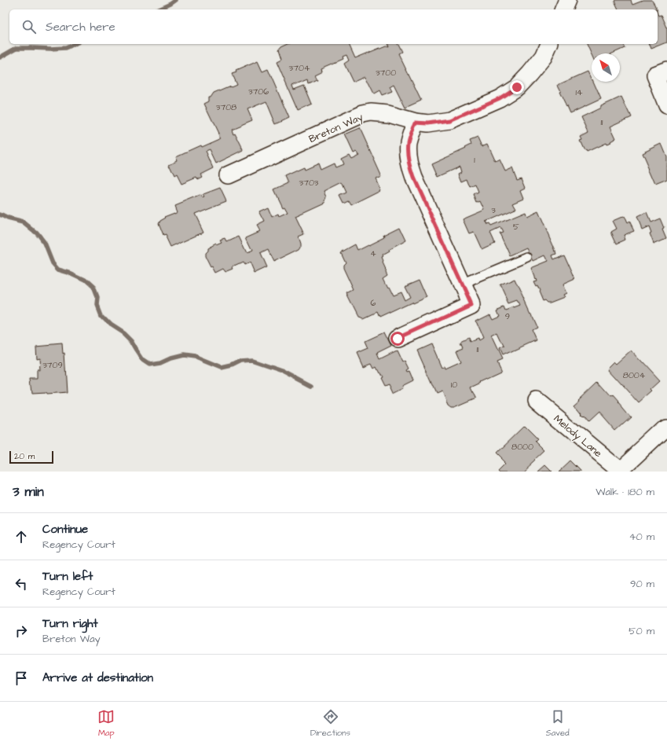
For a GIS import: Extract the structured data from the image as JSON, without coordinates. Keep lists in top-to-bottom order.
{
  "streets": {
    "street": ["Breton Way", "Melody Lane"]
  },
  "house_numbers": [
    "3704",
    "3700",
    "3706",
    "14",
    "3708",
    "11",
    "1",
    "3703",
    "3",
    "5",
    "4",
    "6",
    "9",
    "11",
    "3709",
    "8004",
    "10",
    "8000"
  ],
  "scale_bar": "20 m",
  "north": "top left",
  "page": {
    "search": "Search here",
    "scale": "20 m",
    "heading": ["3 min", "Walk · 180 m"],
    "list": [
      ["Continue", "Regency Court", "40 m"],
      ["Turn left", "Regency Court", "90 m"],
      ["Turn right", "Breton Way", "50 m"],
      "Arrive at destination"
    ],
    "nav": ["Map", "Directions", "Saved"]
  }
}
